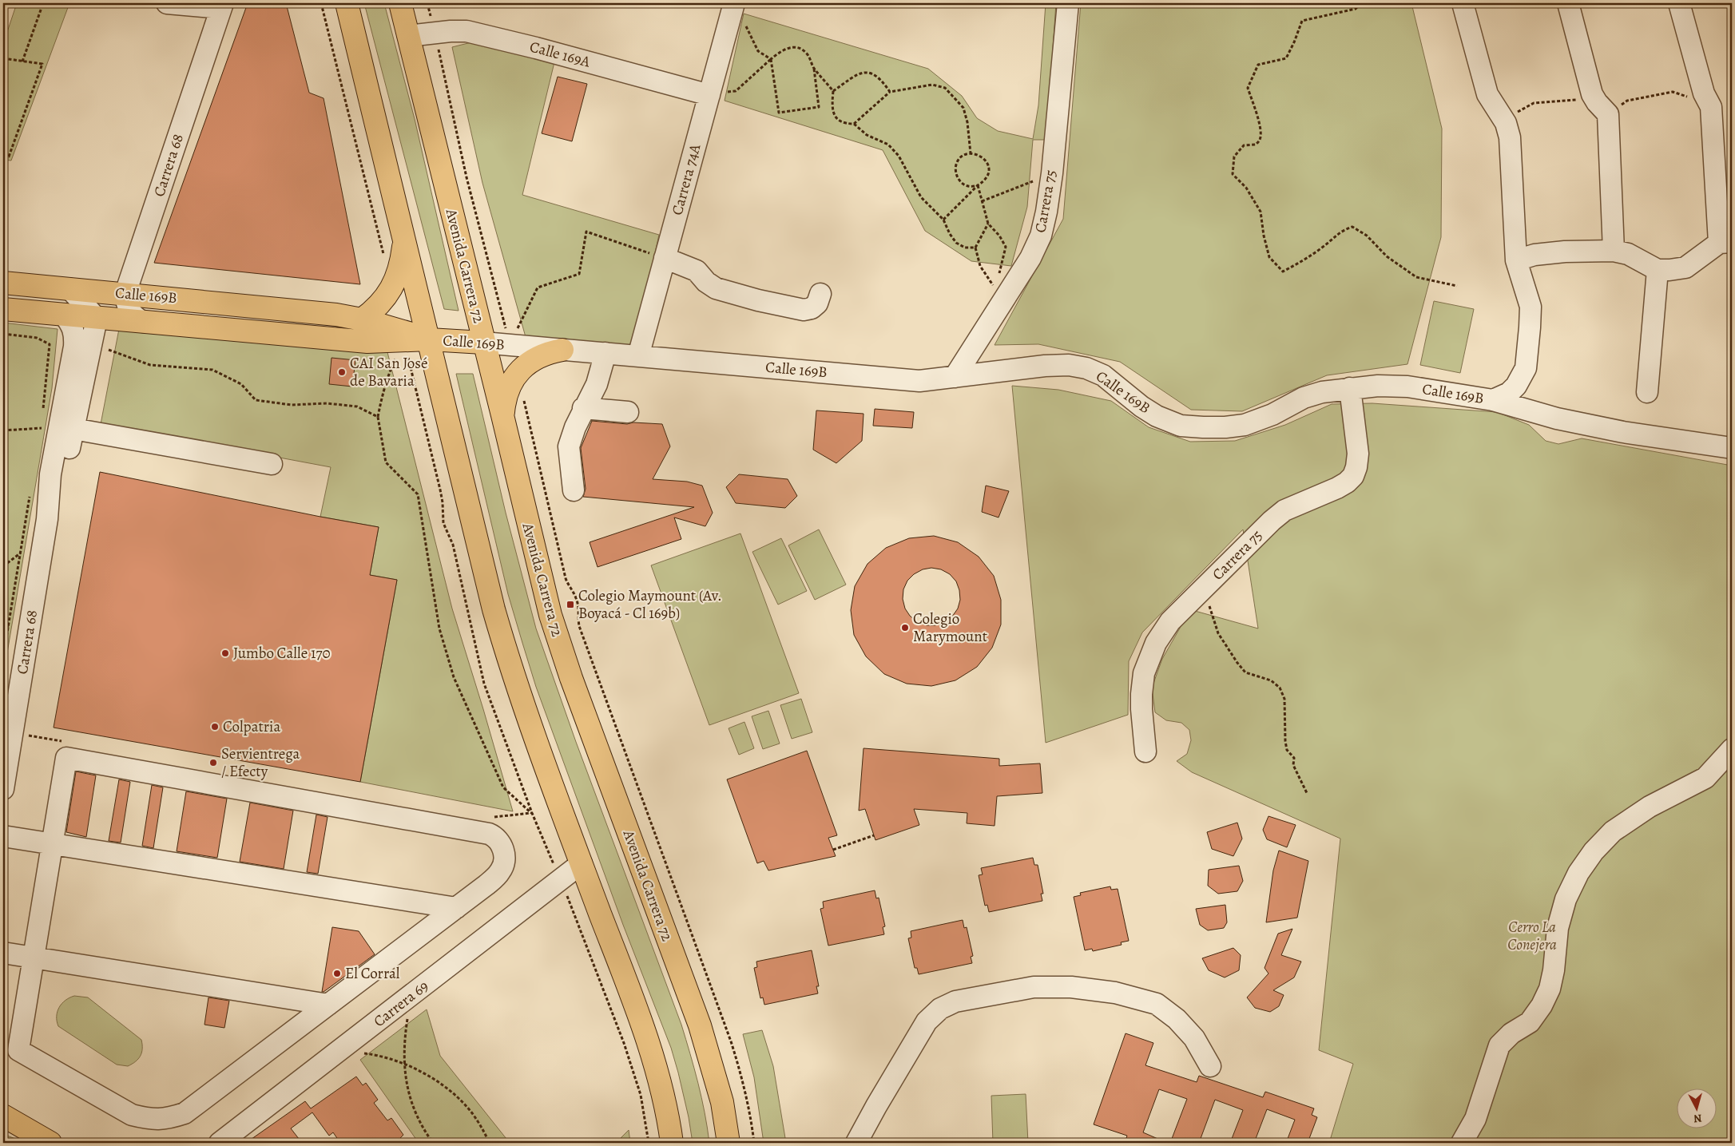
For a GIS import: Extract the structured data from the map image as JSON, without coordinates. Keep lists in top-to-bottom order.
{
  "streets": {
    "main road": ["Avenida Carrera 72", "Calle 169B"],
    "street": [
      "Calle 169A",
      "Carrera 68",
      "Carrera 74A",
      "Carrera 75",
      "Carrera 69"
    ]
  },
  "crossings": [
    ["Calle 169A", "Carrera 74A"],
    ["Calle 169A", "Avenida Carrera 72"],
    ["Carrera 68", "Calle 169B"],
    ["Carrera 74A", "Calle 169B"],
    ["Carrera 75", "Calle 169B"],
    ["Avenida Carrera 72", "Calle 169B"]
  ],
  "parks": ["Cerro La Conejera"],
  "places": {
    "other": [
      "CAI San José de Bavaria",
      "Colegio Marymount",
      "Jumbo Calle 170",
      "Colpatria",
      "Servientrega / Efecty",
      "El Corral"
    ],
    "transit": ["Colegio Maymount (Av. Boyacá - Cl 169b)"]
  },
  "north": "bottom"
}
